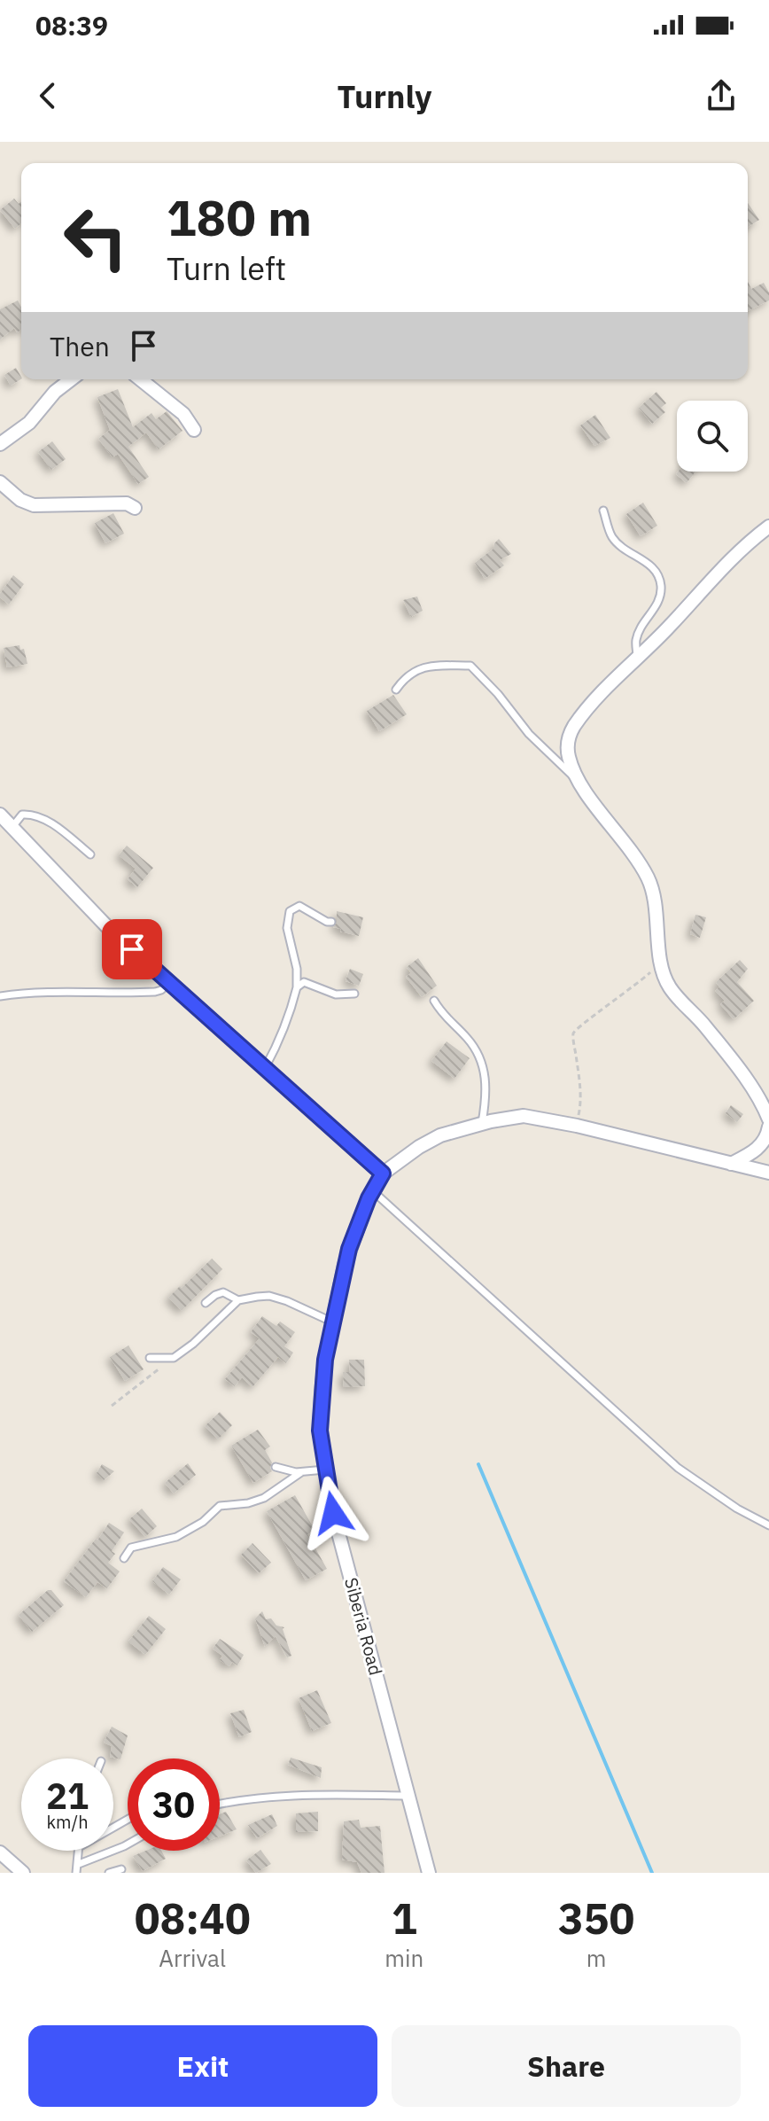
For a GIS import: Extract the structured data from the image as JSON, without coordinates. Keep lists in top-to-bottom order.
{
  "streets": {
    "street": ["Siberia Road"]
  },
  "page": {
    "status": "08:39",
    "header": "Turnly",
    "turn": ["180 m", "Turn left"],
    "then": "Then",
    "speed": "21 km/h",
    "limit": "30",
    "eta": [
      "08:40",
      "Arrival",
      "1",
      "min",
      "350",
      "m"
    ],
    "buttons": ["Exit", "Share"]
  }
}
